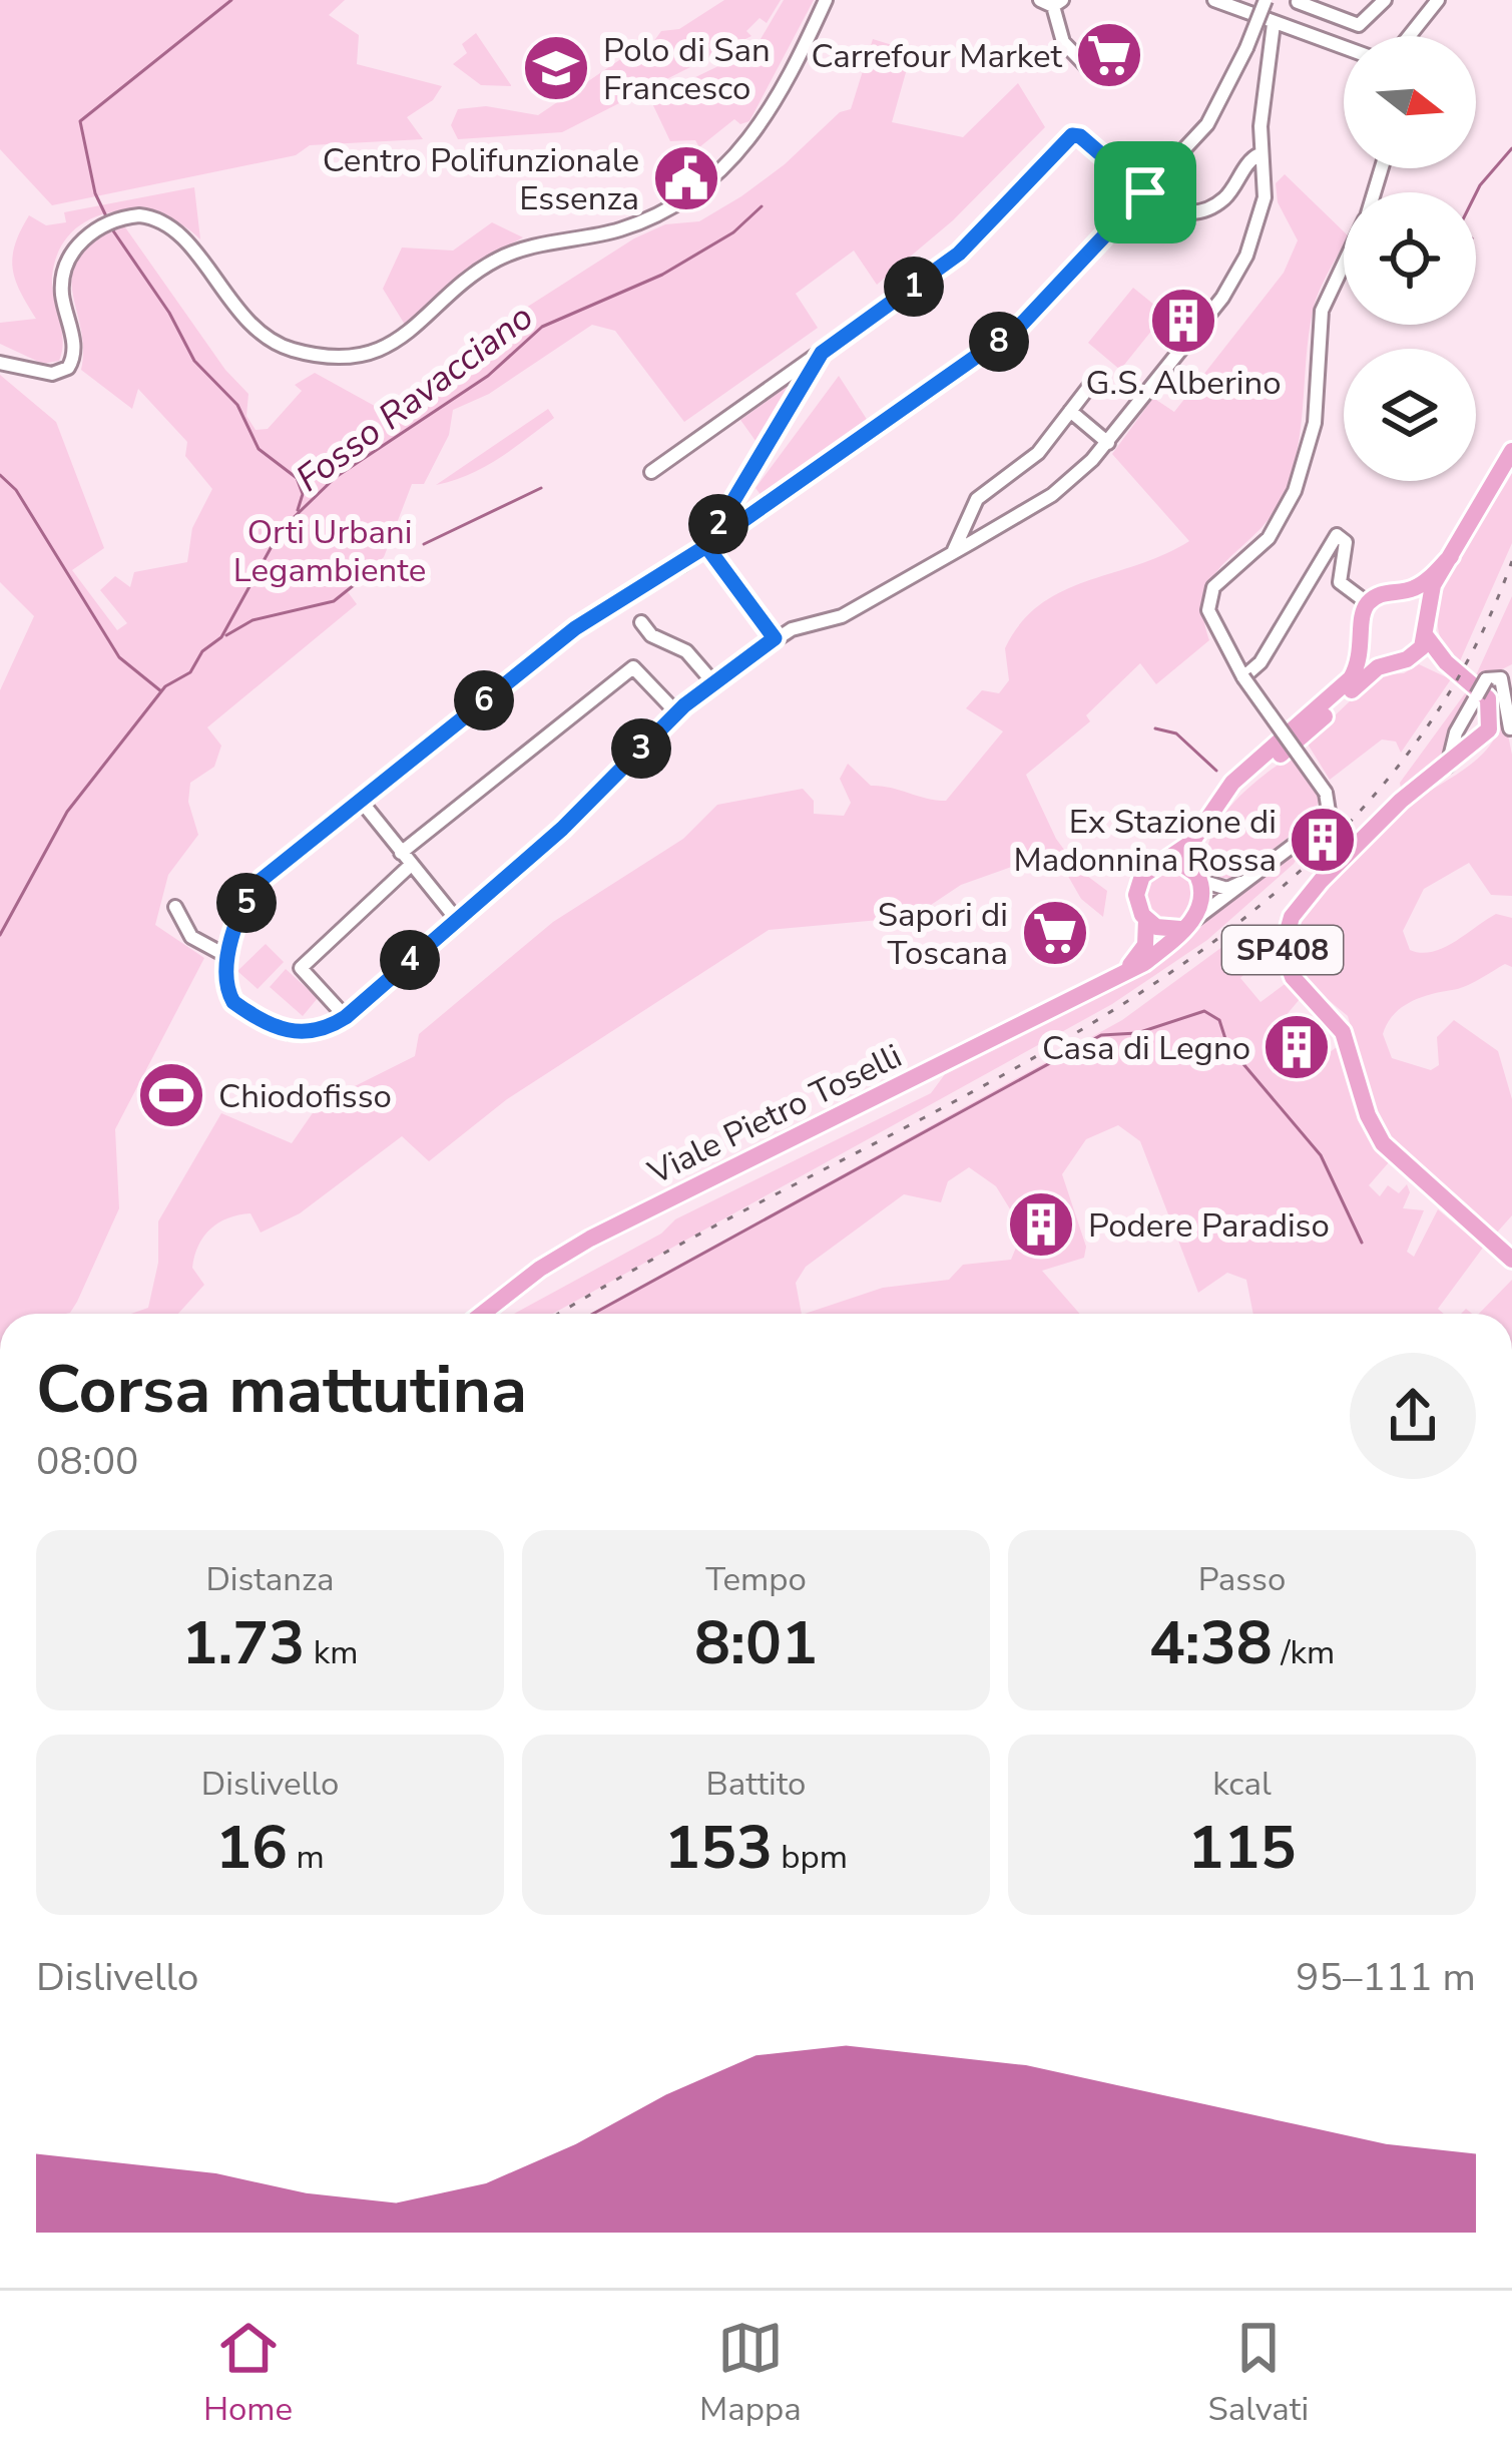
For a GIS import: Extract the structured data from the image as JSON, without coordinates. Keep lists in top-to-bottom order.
{
  "streets": {
    "main road": ["SP408", "Viale Pietro Toselli"]
  },
  "water": ["Fosso Ravacciano"],
  "parks": ["Orti Urbani Legambiente"],
  "places": {
    "supermarket": ["Carrefour Market", "Sapori di Toscana"],
    "school or university": ["Polo di San Francesco"],
    "public building": ["Centro Polifunzionale Essenza"],
    "building": [
      "G.S. Alberino",
      "Ex Stazione di Madonnina Rossa",
      "Casa di Legno",
      "Podere Paradiso"
    ],
    "sports": ["Chiodofisso"]
  },
  "north": "right",
  "page": {
    "pins": [
      "1",
      "8",
      "2",
      "6",
      "3",
      "5",
      "4"
    ],
    "heading": ["Corsa mattutina", "08:00"],
    "stats": [
      ["Distanza", "1.73 km"],
      ["Tempo", "8:01"],
      ["Passo", "4:38 /km"],
      ["Dislivello", "16 m"],
      ["Battito", "153 bpm"],
      ["kcal", "115"]
    ],
    "chart": ["Dislivello", "95–111 m"],
    "tabs": ["Home", "Mappa", "Salvati"]
  }
}
